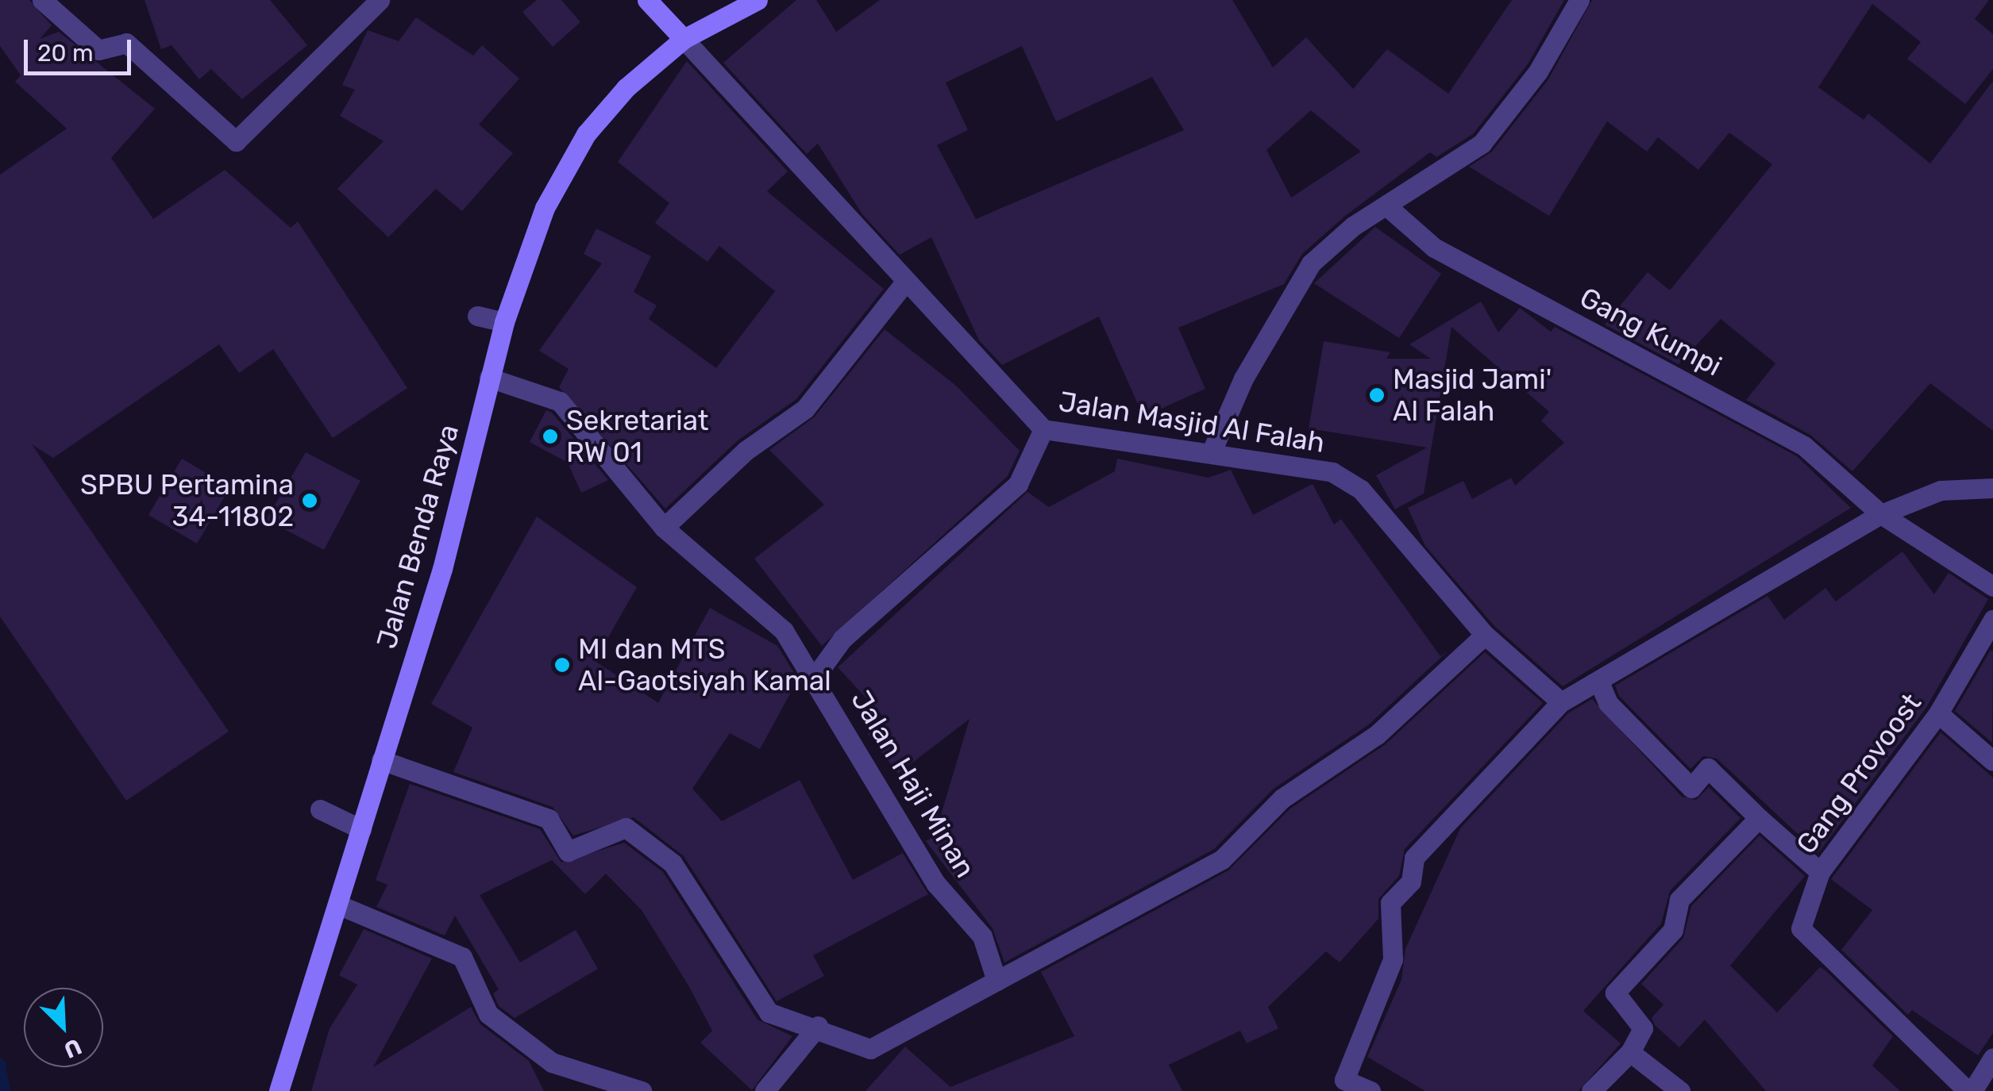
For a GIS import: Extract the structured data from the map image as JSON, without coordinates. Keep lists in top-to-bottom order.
{
  "streets": {
    "main road": ["Jalan Benda Raya"],
    "street": [
      "Gang Kumpi",
      "Jalan Masjid Al Falah",
      "Gang Provoost",
      "Jalan Haji Minan"
    ]
  },
  "crossings": [
    ["Jalan Masjid Al Falah", "Jalan Benda Raya"],
    ["Jalan Benda Raya", "Jalan Haji Minan"]
  ],
  "places": [
    "Masjid Jami' Al Falah",
    "Sekretariat RW 01",
    "SPBU Pertamina 34-11802",
    "MI dan MTS Al-Gaotsiyah Kamal"
  ],
  "scale_bar": "20 m",
  "north": "bottom right"
}
